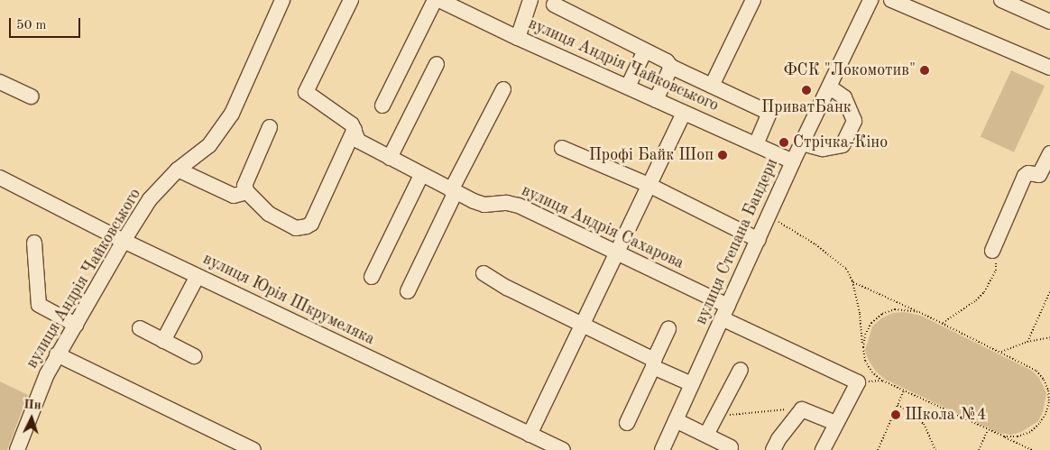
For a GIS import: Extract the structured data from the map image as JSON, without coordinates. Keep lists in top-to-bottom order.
{
  "streets": {
    "street": [
      "вулиця Андрія Чайковського",
      "вулиця Андрія Сахарова",
      "вулиця Степана Бандери",
      "вулиця Юрія Шкрумеляка"
    ]
  },
  "crossings": [
    ["вулиця Андрія Чайковського", "вулиця Степана Бандери"],
    ["вулиця Андрія Чайковського", "вулиця Юрія Шкрумеляка"],
    ["вулиця Андрія Сахарова", "вулиця Степана Бандери"]
  ],
  "places": [
    "ФСК \"Локомотив\"",
    "ПриватБанк",
    "Стрічка-Кіно",
    "Профі Байк Шоп",
    "Школа №4"
  ],
  "scale_bar": "50 m",
  "north": "top"
}
